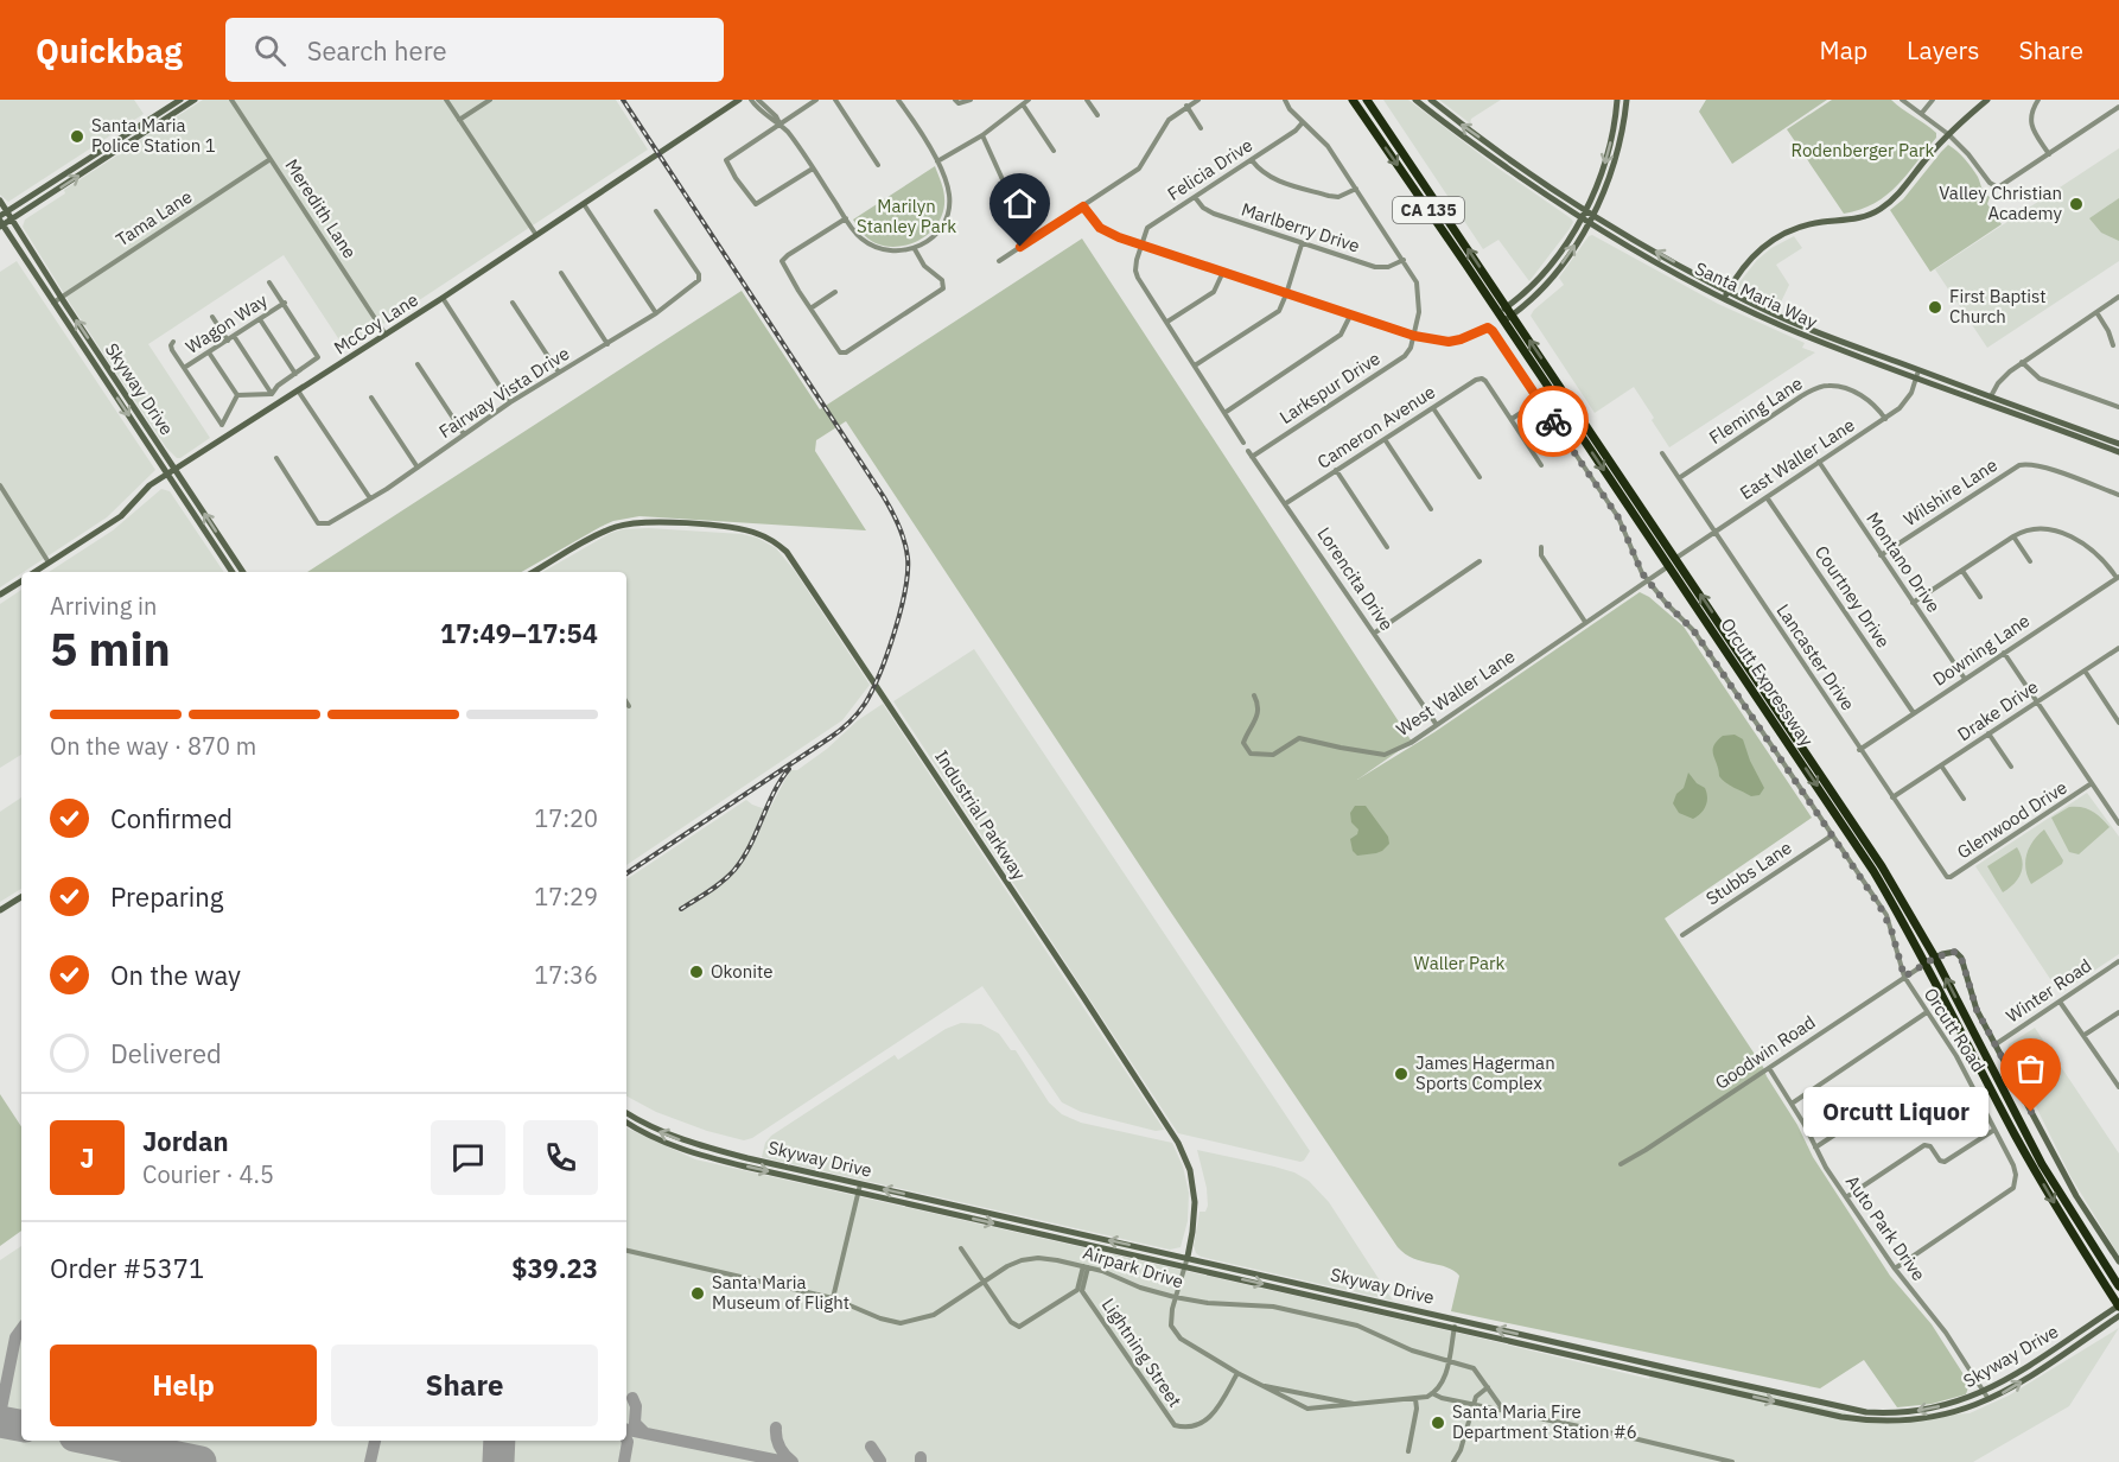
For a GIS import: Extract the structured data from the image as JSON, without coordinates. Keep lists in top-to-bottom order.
{
  "streets": {
    "highway": ["CA 135", "Orcutt Expressway"],
    "main road": [
      "Santa Maria Way",
      "McCoy Lane",
      "Skyway Drive",
      "Industrial Parkway",
      "Orcutt Road"
    ],
    "street": [
      "Felicia Drive",
      "Meredith Lane",
      "Tama Lane",
      "Marlberry Drive",
      "Wagon Way",
      "Larkspur Drive",
      "Fairway Vista Drive",
      "Fleming Lane",
      "Cameron Avenue",
      "East Waller Lane",
      "Wilshire Lane",
      "Montano Drive",
      "Lorencita Drive",
      "Courtney Drive",
      "Downing Lane",
      "Lancaster Drive",
      "West Waller Lane",
      "Drake Drive",
      "Glenwood Drive",
      "Stubbs Lane",
      "Winter Road",
      "Goodwin Road",
      "Auto Park Drive",
      "Airpark Drive",
      "Lightning Street"
    ]
  },
  "crossings": [
    ["Felicia Drive", "Marlberry Drive"],
    ["Meredith Lane", "Tama Lane"],
    ["Meredith Lane", "McCoy Lane"],
    ["Tama Lane", "Skyway Drive"],
    ["Santa Maria Way", "East Waller Lane"],
    ["McCoy Lane", "Skyway Drive"],
    ["Larkspur Drive", "Lorencita Drive"],
    ["Larkspur Drive", "Orcutt Road"],
    ["Skyway Drive", "Orcutt Expressway"],
    ["Skyway Drive", "Industrial Parkway"],
    ["Skyway Drive", "Auto Park Drive"],
    ["Fleming Lane", "East Waller Lane"],
    ["Fleming Lane", "Lancaster Drive"],
    ["Cameron Avenue", "Lorencita Drive"],
    ["East Waller Lane", "Montano Drive"],
    ["East Waller Lane", "Courtney Drive"],
    ["East Waller Lane", "Lancaster Drive"],
    ["East Waller Lane", "Orcutt Expressway"],
    ["East Waller Lane", "West Waller Lane"],
    ["Wilshire Lane", "Montano Drive"],
    ["Montano Drive", "Downing Lane"],
    ["Lorencita Drive", "West Waller Lane"],
    ["Courtney Drive", "Downing Lane"],
    ["Downing Lane", "Lancaster Drive"],
    ["Lancaster Drive", "Drake Drive"],
    ["Lancaster Drive", "Glenwood Drive"],
    ["Orcutt Expressway", "West Waller Lane"],
    ["Orcutt Expressway", "Orcutt Road"],
    ["Orcutt Expressway", "Goodwin Road"],
    ["West Waller Lane", "Orcutt Road"],
    ["Stubbs Lane", "Orcutt Road"],
    ["Winter Road", "Orcutt Road"],
    ["Orcutt Road", "Goodwin Road"],
    ["Orcutt Road", "Auto Park Drive"],
    ["Goodwin Road", "Auto Park Drive"]
  ],
  "parks": ["Rodenberger Park", "Marilyn Stanley Park", "Waller Park"],
  "places": [
    "Santa Maria Police Station 1",
    "Valley Christian Academy",
    "First Baptist Church",
    "Okonite",
    "James Hagerman Sports Complex",
    "Orcutt Liquor",
    "Santa Maria Museum of Flight",
    "Santa Maria Fire Department Station #6"
  ],
  "page": {
    "header": "Quickbag",
    "search": "Search here",
    "nav": ["Map", "Layers", "Share"],
    "heading": ["5 min", "Arriving in", "17:49–17:54"],
    "panel": [
      "Jordan",
      "Courier · 4.5",
      "Order #5371",
      "$39.23"
    ],
    "bar": "On the way · 870 m",
    "list": [
      ["Confirmed", "17:20"],
      ["Preparing", "17:29"],
      ["On the way", "17:36"],
      "Delivered"
    ],
    "bubble": "Orcutt Liquor",
    "round": "J",
    "buttons": ["Help", "Share"]
  }
}
